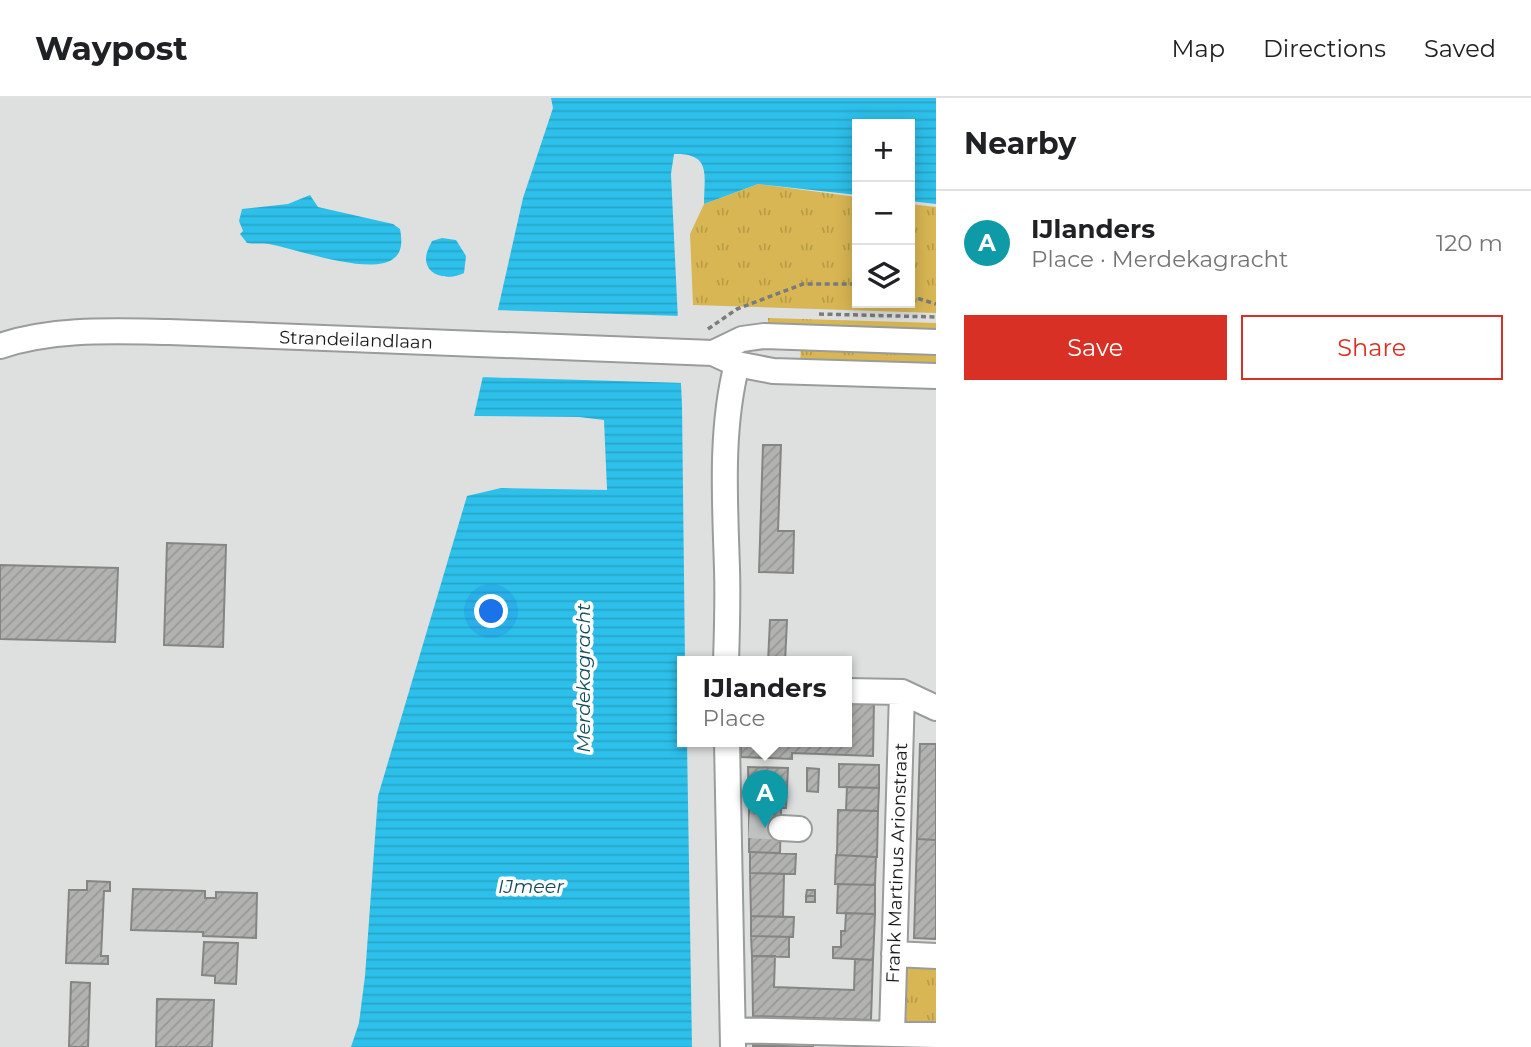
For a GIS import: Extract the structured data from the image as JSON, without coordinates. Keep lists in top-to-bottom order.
{
  "streets": {
    "street": ["Strandeilandlaan", "Frank Martinus Arionstraat"]
  },
  "water": ["Merdekagracht", "IJmeer"],
  "page": {
    "header": "Waypost",
    "nav": ["Map", "Directions", "Saved"],
    "heading": "Nearby",
    "map_buttons": ["+", "−"],
    "list": [
      {
        "mark": "A",
        "name": "IJlanders",
        "note": "Place · Merdekagracht",
        "value": "120 m"
      }
    ],
    "buttons": ["Save", "Share"],
    "popup": ["IJlanders", "Place"],
    "pins": "A"
  }
}
